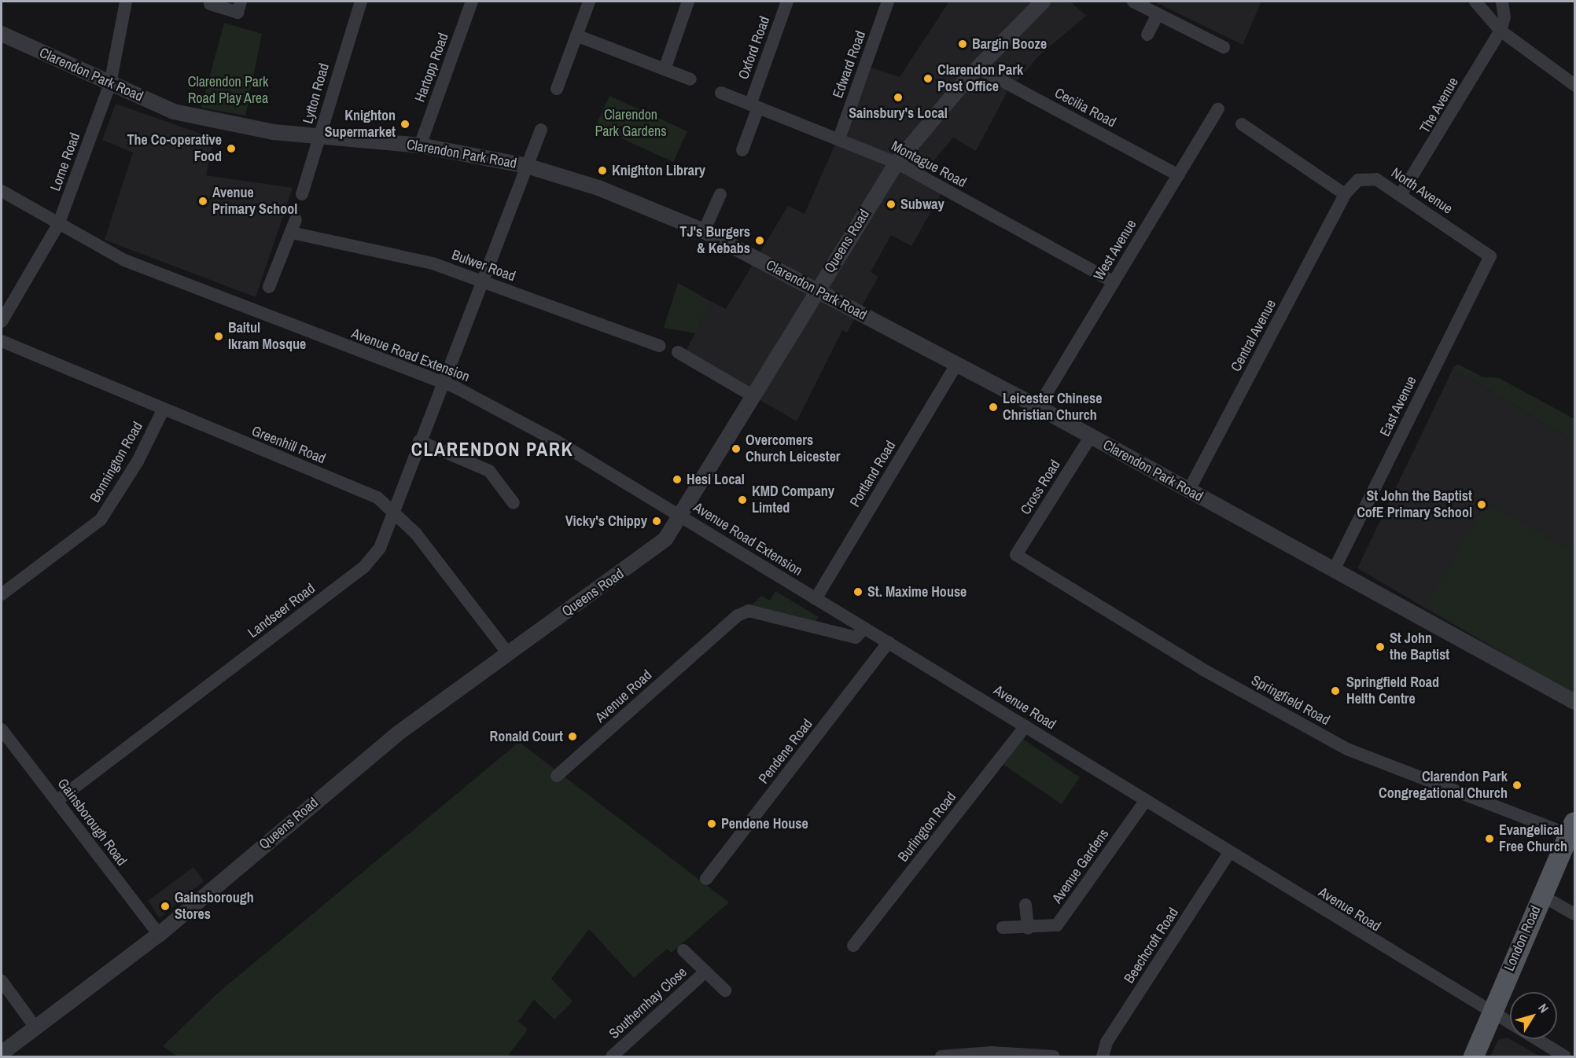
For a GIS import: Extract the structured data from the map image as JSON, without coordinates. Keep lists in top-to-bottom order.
{
  "streets": {
    "main road": ["London Road"],
    "street": [
      "Oxford Road",
      "Edward Road",
      "Hartopp Road",
      "Clarendon Park Road",
      "Lytton Road",
      "The Avenue",
      "Cecilia Road",
      "Lorne Road",
      "Montague Road",
      "North Avenue",
      "Queens Road",
      "West Avenue",
      "Bulwer Road",
      "Central Avenue",
      "Avenue Road Extension",
      "East Avenue",
      "Greenhill Road",
      "Bonnington Road",
      "Portland Road",
      "Cross Road",
      "Landseer Road",
      "Avenue Road",
      "Springfield Road",
      "Pendene Road",
      "Gainsborough Road",
      "Burlington Road",
      "Avenue Gardens",
      "Beechcroft Road",
      "Southernhay Close"
    ]
  },
  "crossings": [
    ["Oxford Road", "Montague Road"],
    ["Edward Road", "Montague Road"],
    ["Hartopp Road", "Clarendon Park Road"],
    ["Clarendon Park Road", "Lytton Road"],
    ["Clarendon Park Road", "Lorne Road"],
    ["Clarendon Park Road", "Queens Road"],
    ["Clarendon Park Road", "West Avenue"],
    ["Clarendon Park Road", "Central Avenue"],
    ["Clarendon Park Road", "East Avenue"],
    ["Clarendon Park Road", "Portland Road"],
    ["Clarendon Park Road", "Cross Road"],
    ["Clarendon Park Road", "Landseer Road"],
    ["The Avenue", "North Avenue"],
    ["Cecilia Road", "Queens Road"],
    ["Cecilia Road", "West Avenue"],
    ["Lorne Road", "Avenue Road Extension"],
    ["Montague Road", "Queens Road"],
    ["Montague Road", "West Avenue"],
    ["North Avenue", "Central Avenue"],
    ["North Avenue", "East Avenue"],
    ["Queens Road", "Avenue Road Extension"],
    ["Queens Road", "Greenhill Road"],
    ["Queens Road", "Gainsborough Road"],
    ["Bulwer Road", "Landseer Road"],
    ["Avenue Road Extension", "Portland Road"],
    ["Avenue Road Extension", "Landseer Road"],
    ["Avenue Road Extension", "Avenue Road"],
    ["Greenhill Road", "Bonnington Road"],
    ["Greenhill Road", "Landseer Road"],
    ["Cross Road", "Springfield Road"],
    ["Landseer Road", "Gainsborough Road"],
    ["Avenue Road", "Pendene Road"],
    ["Avenue Road", "Burlington Road"],
    ["Avenue Road", "Avenue Gardens"],
    ["Avenue Road", "London Road"],
    ["Avenue Road", "Beechcroft Road"],
    ["Springfield Road", "London Road"]
  ],
  "districts": ["CLARENDON PARK"],
  "parks": ["Clarendon Park Road Play Area", "Clarendon Park Gardens"],
  "places": [
    "Bargin Booze",
    "Clarendon Park Post Office",
    "Sainsbury's Local",
    "Knighton Supermarket",
    "The Co-operative Food",
    "Knighton Library",
    "Avenue Primary School",
    "Subway",
    "TJ's Burgers & Kebabs",
    "Baitul Ikram Mosque",
    "Leicester Chinese Christian Church",
    "Overcomers Church Leicester",
    "Hesi Local",
    "KMD Company Limted",
    "St John the Baptist CofE Primary School",
    "Vicky's Chippy",
    "St. Maxime House",
    "St John the Baptist",
    "Springfield Road Helth Centre",
    "Ronald Court",
    "Clarendon Park Congregational Church",
    "Pendene House",
    "Evangelical Free Church",
    "Gainsborough Stores"
  ],
  "north": "top right"
}
